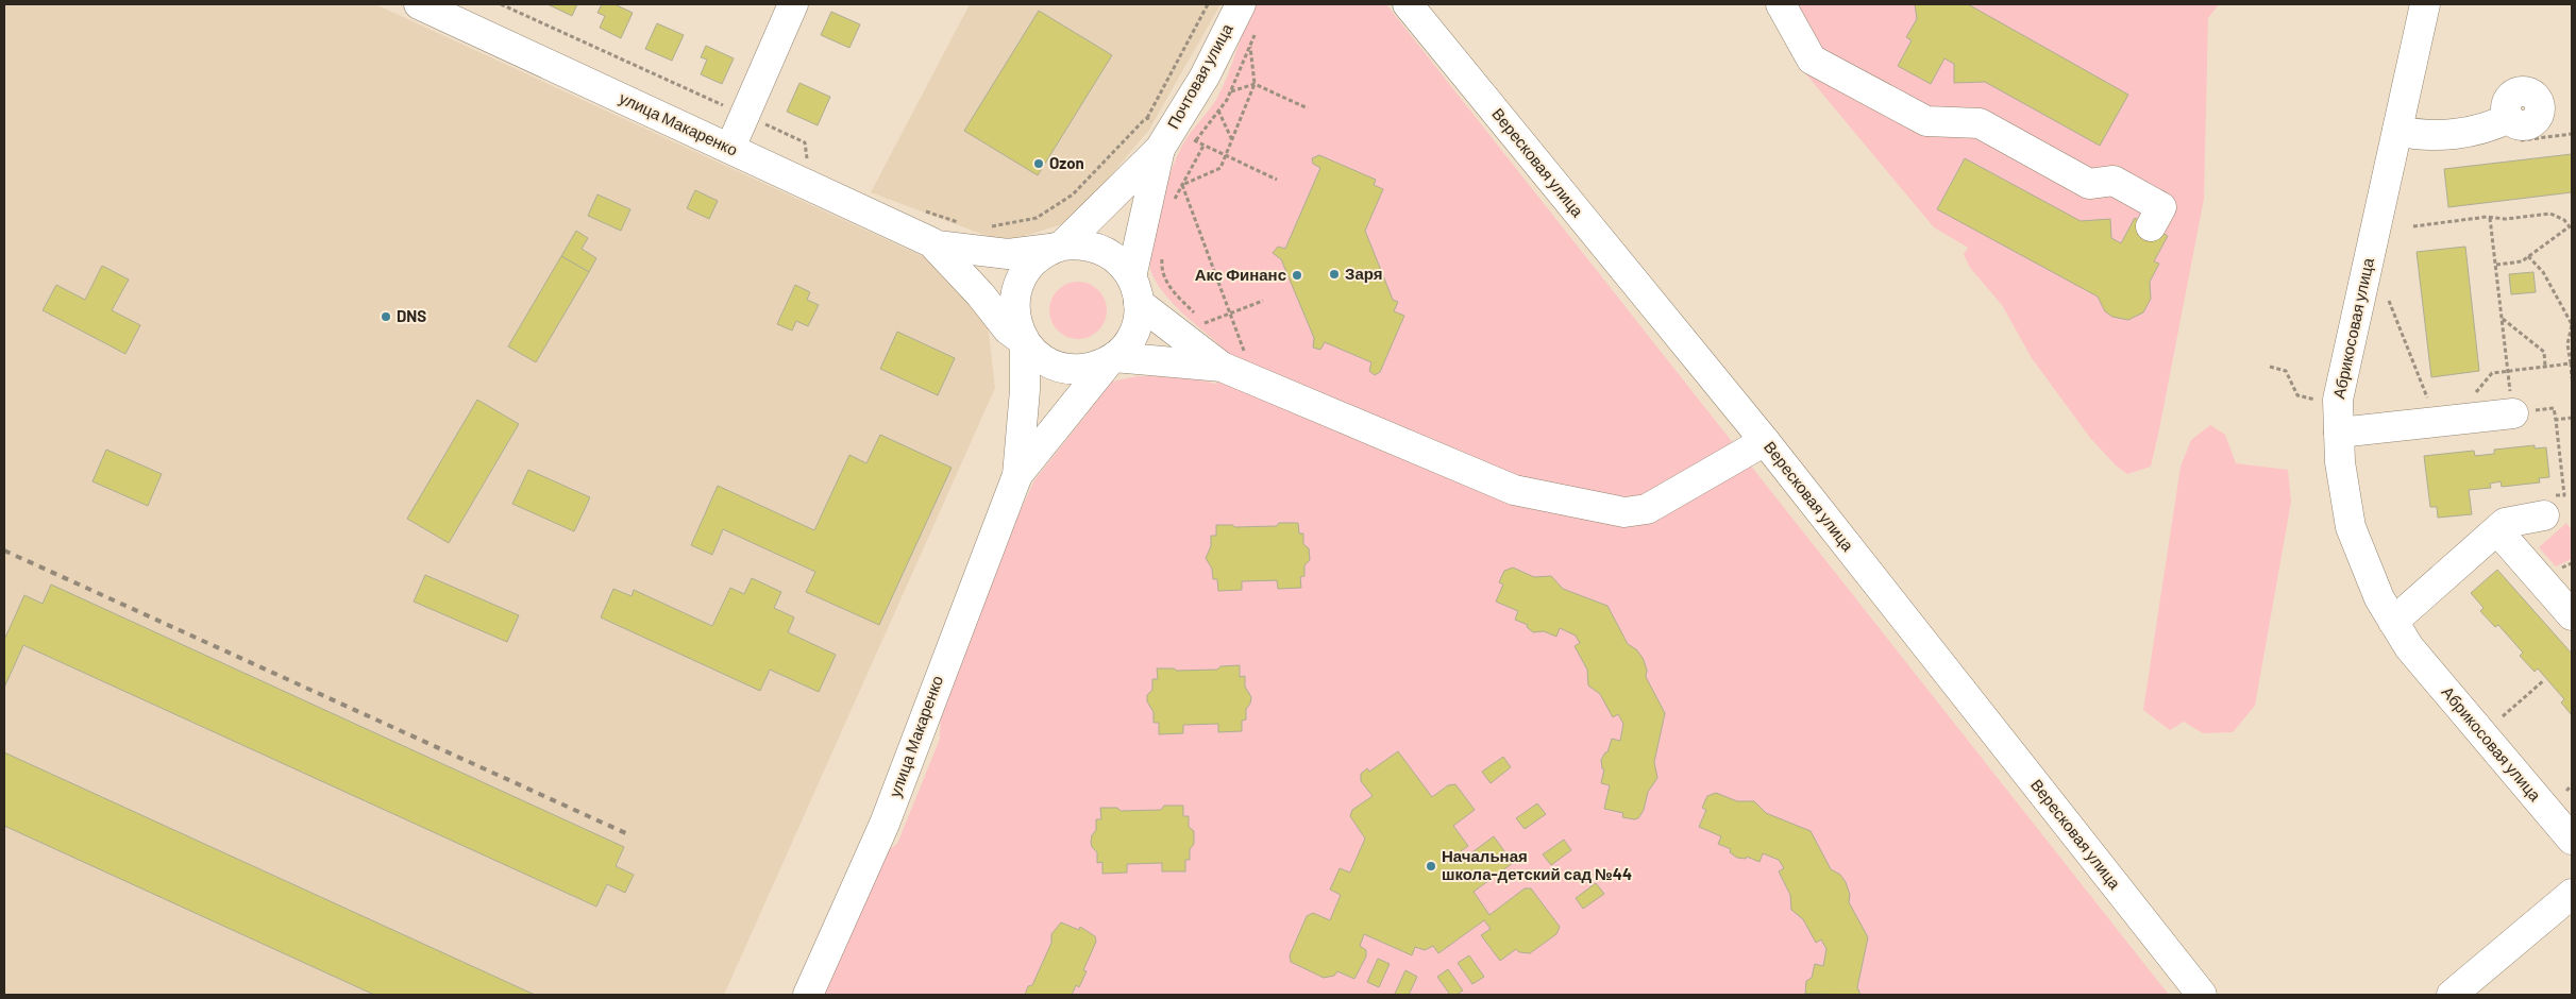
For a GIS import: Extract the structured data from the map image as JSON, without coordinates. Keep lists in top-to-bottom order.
{
  "streets": {
    "street": [
      "Почтовая улица",
      "улица Макаренко",
      "Вересковая улица",
      "Абрикосовая улица"
    ]
  },
  "crossings": [
    ["Почтовая улица", "улица Макаренко"]
  ],
  "places": [
    "Ozon",
    "Заря",
    "Акс Финанс",
    "DNS",
    "Начальная школа-детский сад №44"
  ]
}
